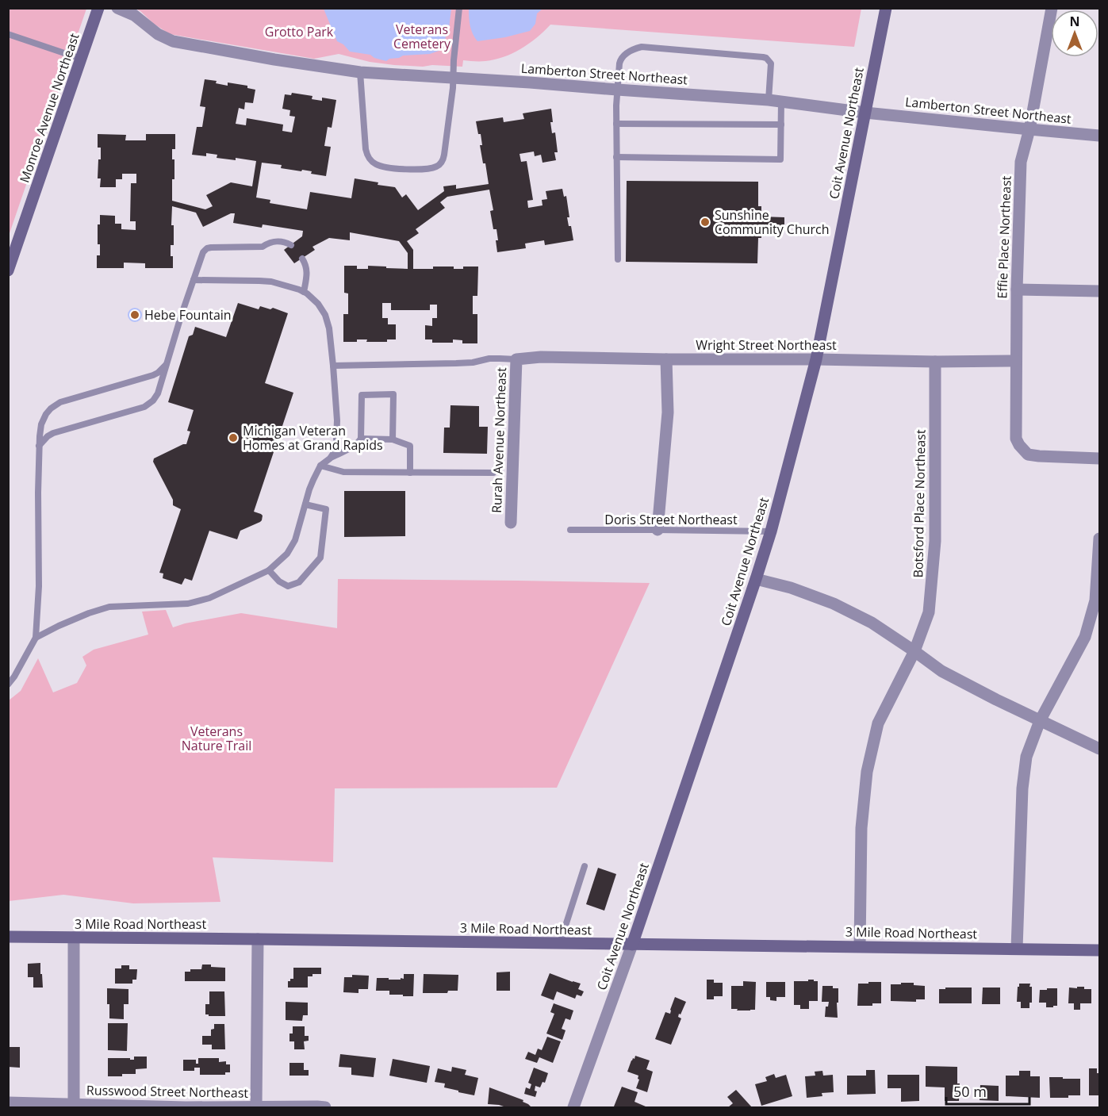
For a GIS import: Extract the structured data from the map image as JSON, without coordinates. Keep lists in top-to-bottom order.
{
  "streets": {
    "main road": ["Monroe Avenue Northeast", "Coit Avenue Northeast", "3 Mile Road Northeast"],
    "street": [
      "Lamberton Street Northeast",
      "Effie Place Northeast",
      "Wright Street Northeast",
      "Rurah Avenue Northeast",
      "Botsford Place Northeast",
      "Russwood Street Northeast"
    ],
    "lane": ["Doris Street Northeast"]
  },
  "crossings": [
    ["Lamberton Street Northeast", "Coit Avenue Northeast"],
    ["Lamberton Street Northeast", "Effie Place Northeast"],
    ["Coit Avenue Northeast", "Wright Street Northeast"],
    ["Coit Avenue Northeast", "Doris Street Northeast"],
    ["Coit Avenue Northeast", "3 Mile Road Northeast"],
    ["Effie Place Northeast", "Wright Street Northeast"],
    ["Wright Street Northeast", "Rurah Avenue Northeast"],
    ["Wright Street Northeast", "Botsford Place Northeast"],
    ["Botsford Place Northeast", "3 Mile Road Northeast"]
  ],
  "parks": ["Veterans Cemetery", "Grotto Park", "Veterans Nature Trail"],
  "places": ["Sunshine Community Church", "Hebe Fountain", "Michigan Veteran Homes at Grand Rapids"],
  "scale_bar": "50 m",
  "north": "top"
}
